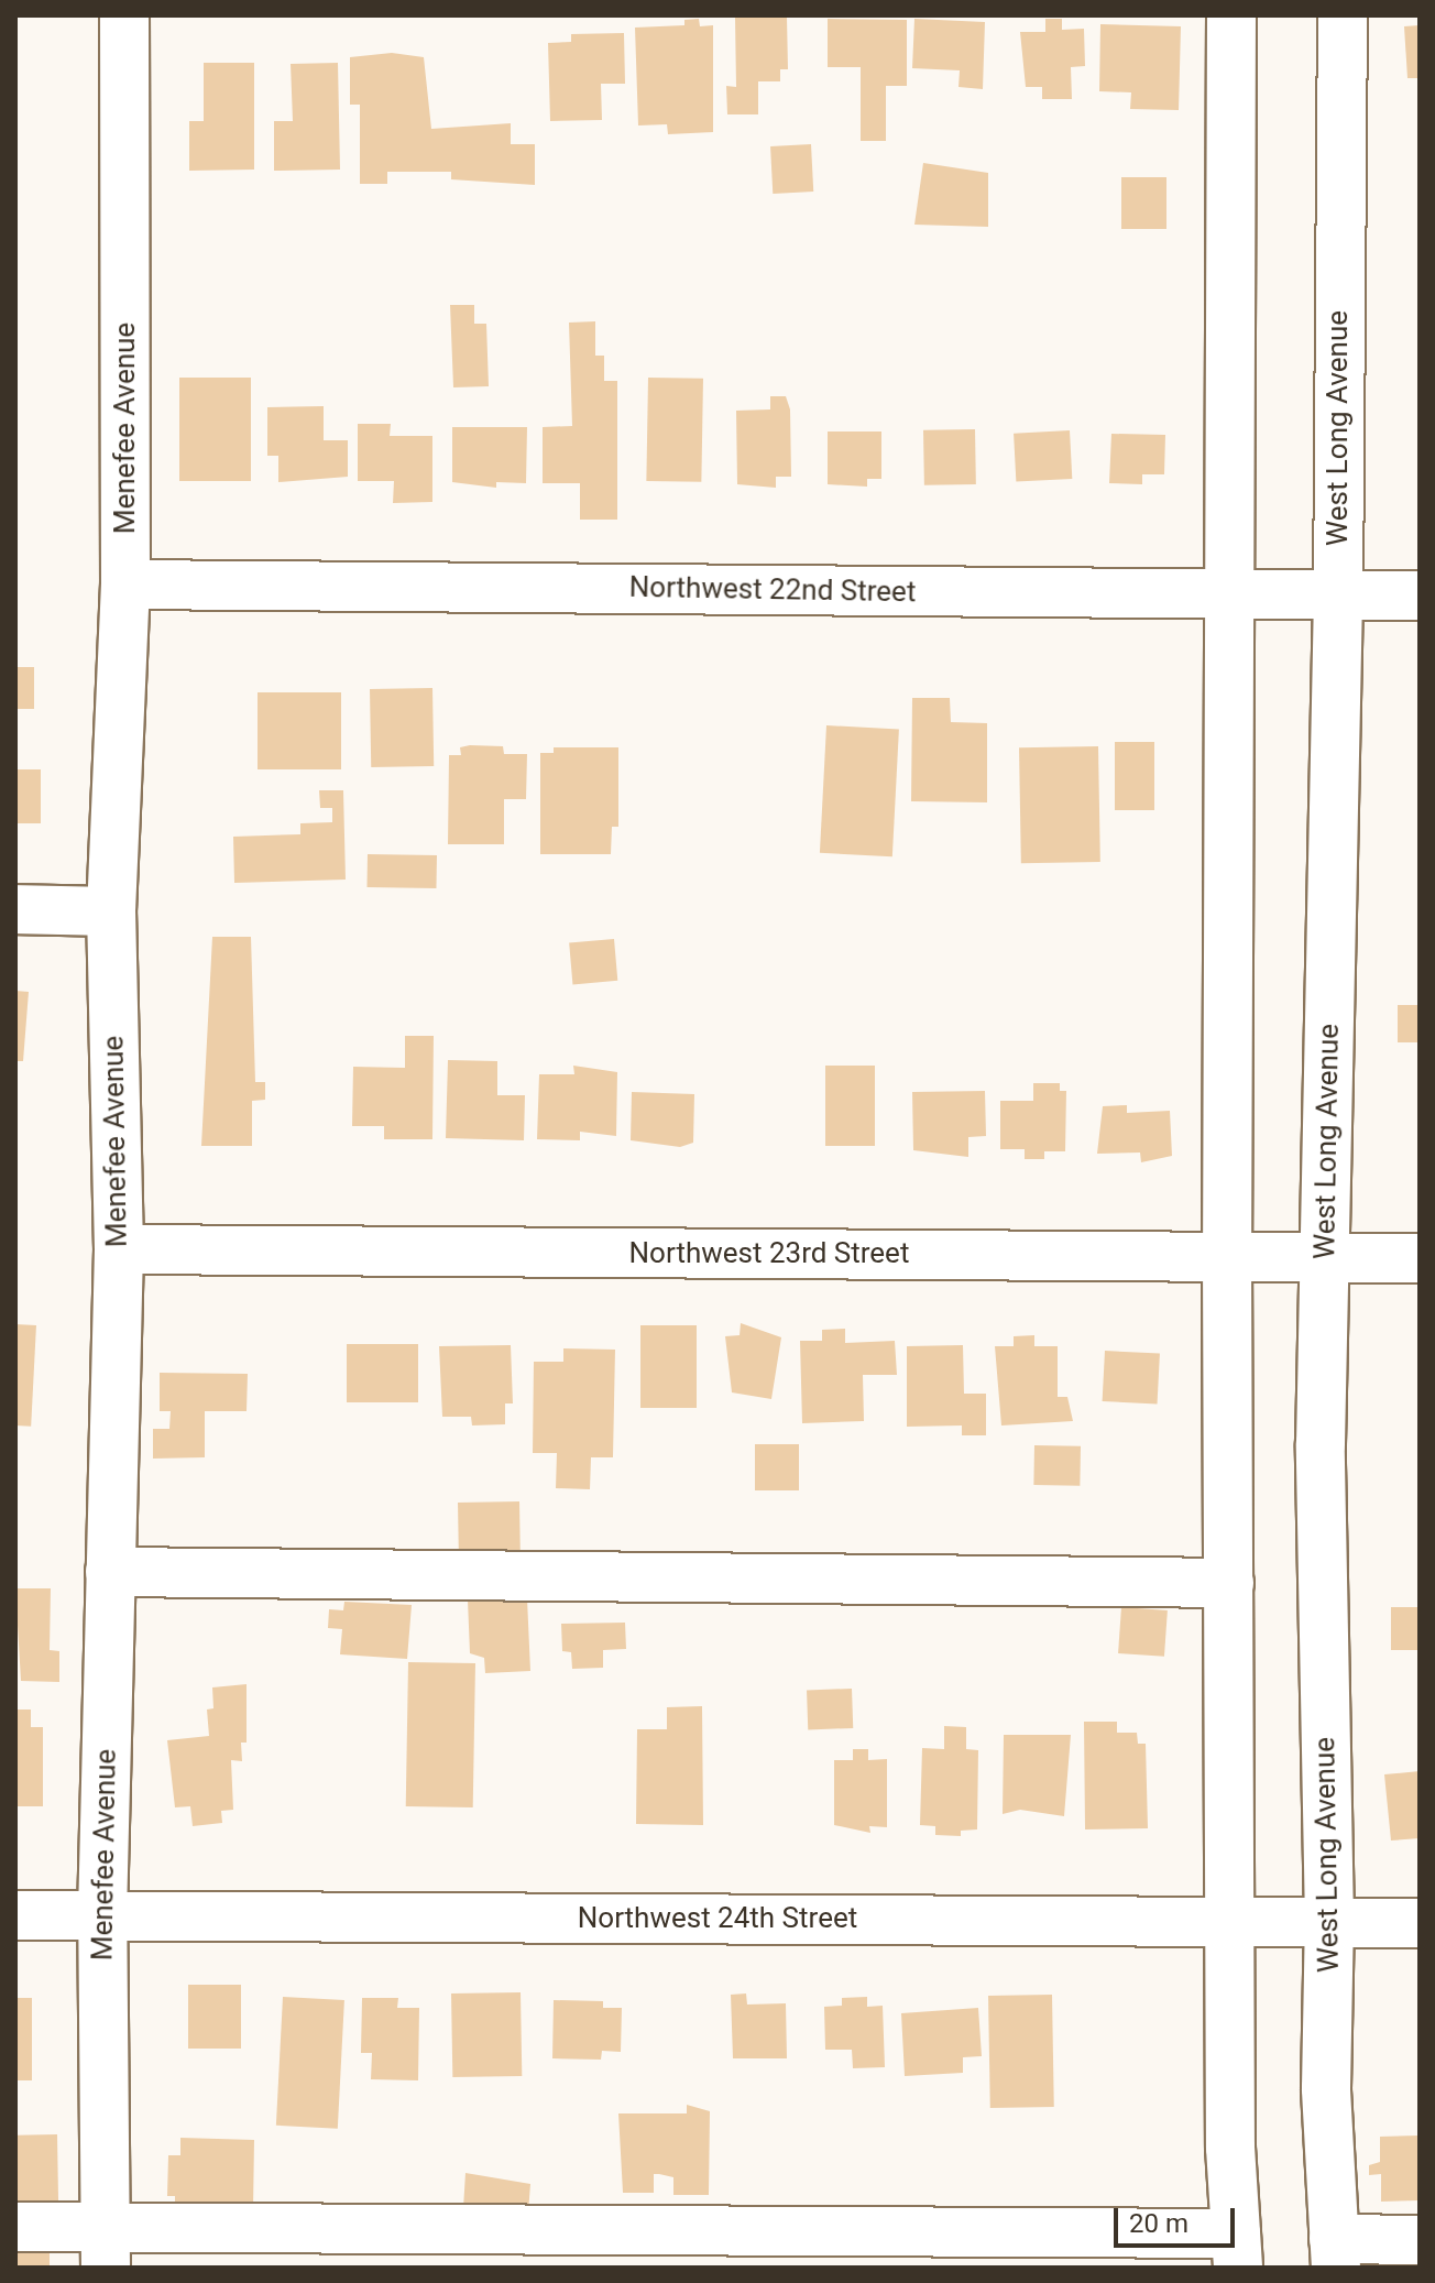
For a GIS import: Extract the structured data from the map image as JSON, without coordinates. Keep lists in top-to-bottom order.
{
  "streets": {
    "street": [
      "Menefee Avenue",
      "West Long Avenue",
      "Northwest 22nd Street",
      "Northwest 23rd Street",
      "Northwest 24th Street"
    ]
  },
  "crossings": [
    ["Menefee Avenue", "Northwest 22nd Street"],
    ["Menefee Avenue", "Northwest 23rd Street"],
    ["Menefee Avenue", "Northwest 24th Street"],
    ["West Long Avenue", "Northwest 22nd Street"],
    ["West Long Avenue", "Northwest 23rd Street"],
    ["West Long Avenue", "Northwest 24th Street"]
  ],
  "scale_bar": "20 m"
}
